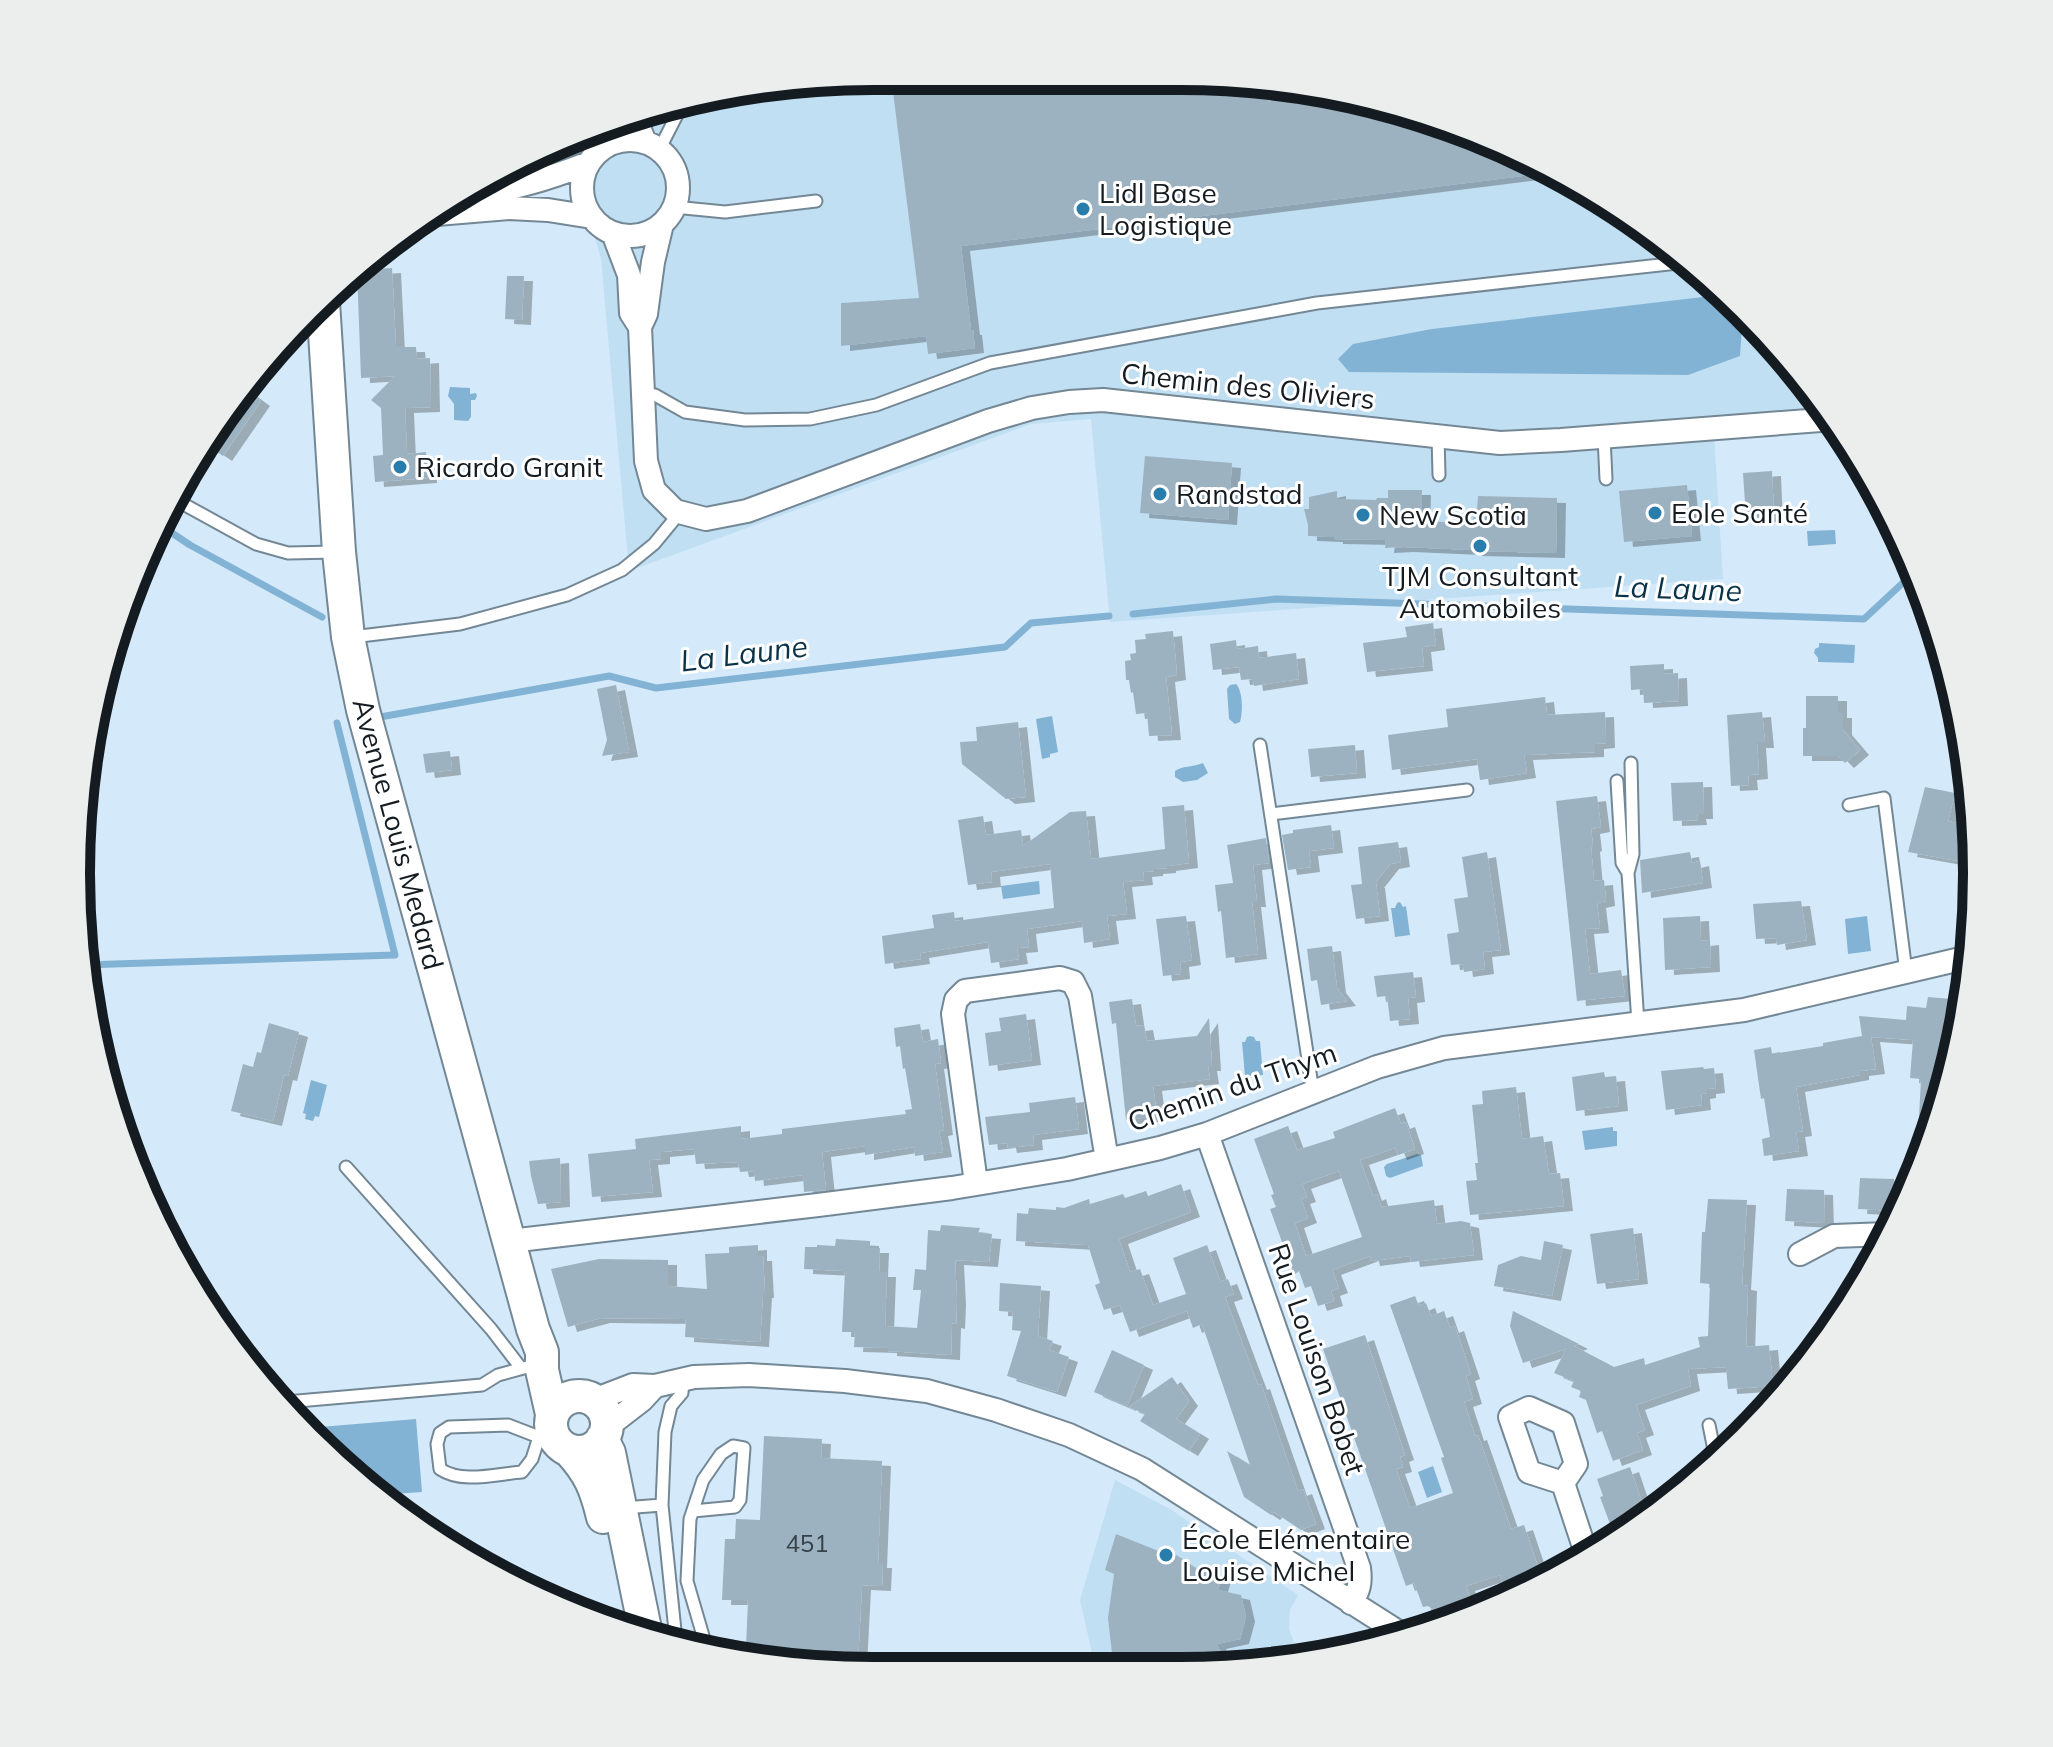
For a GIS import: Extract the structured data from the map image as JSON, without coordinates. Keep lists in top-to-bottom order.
{
  "streets": {
    "street": [
      "Chemin des Oliviers",
      "Avenue Louis Medard",
      "Chemin du Thym",
      "Rue Louison Bobet"
    ]
  },
  "crossings": [
    ["Avenue Louis Medard", "Chemin du Thym"],
    ["Chemin du Thym", "Rue Louison Bobet"]
  ],
  "water": ["La Laune"],
  "places": [
    "Lidl Base Logistique",
    "Ricardo Granit",
    "Randstad",
    "Eole Santé",
    "New Scotia",
    "TJM Consultant Automobiles",
    "École Elémentaire Louise Michel"
  ],
  "house_numbers": ["451"]
}
